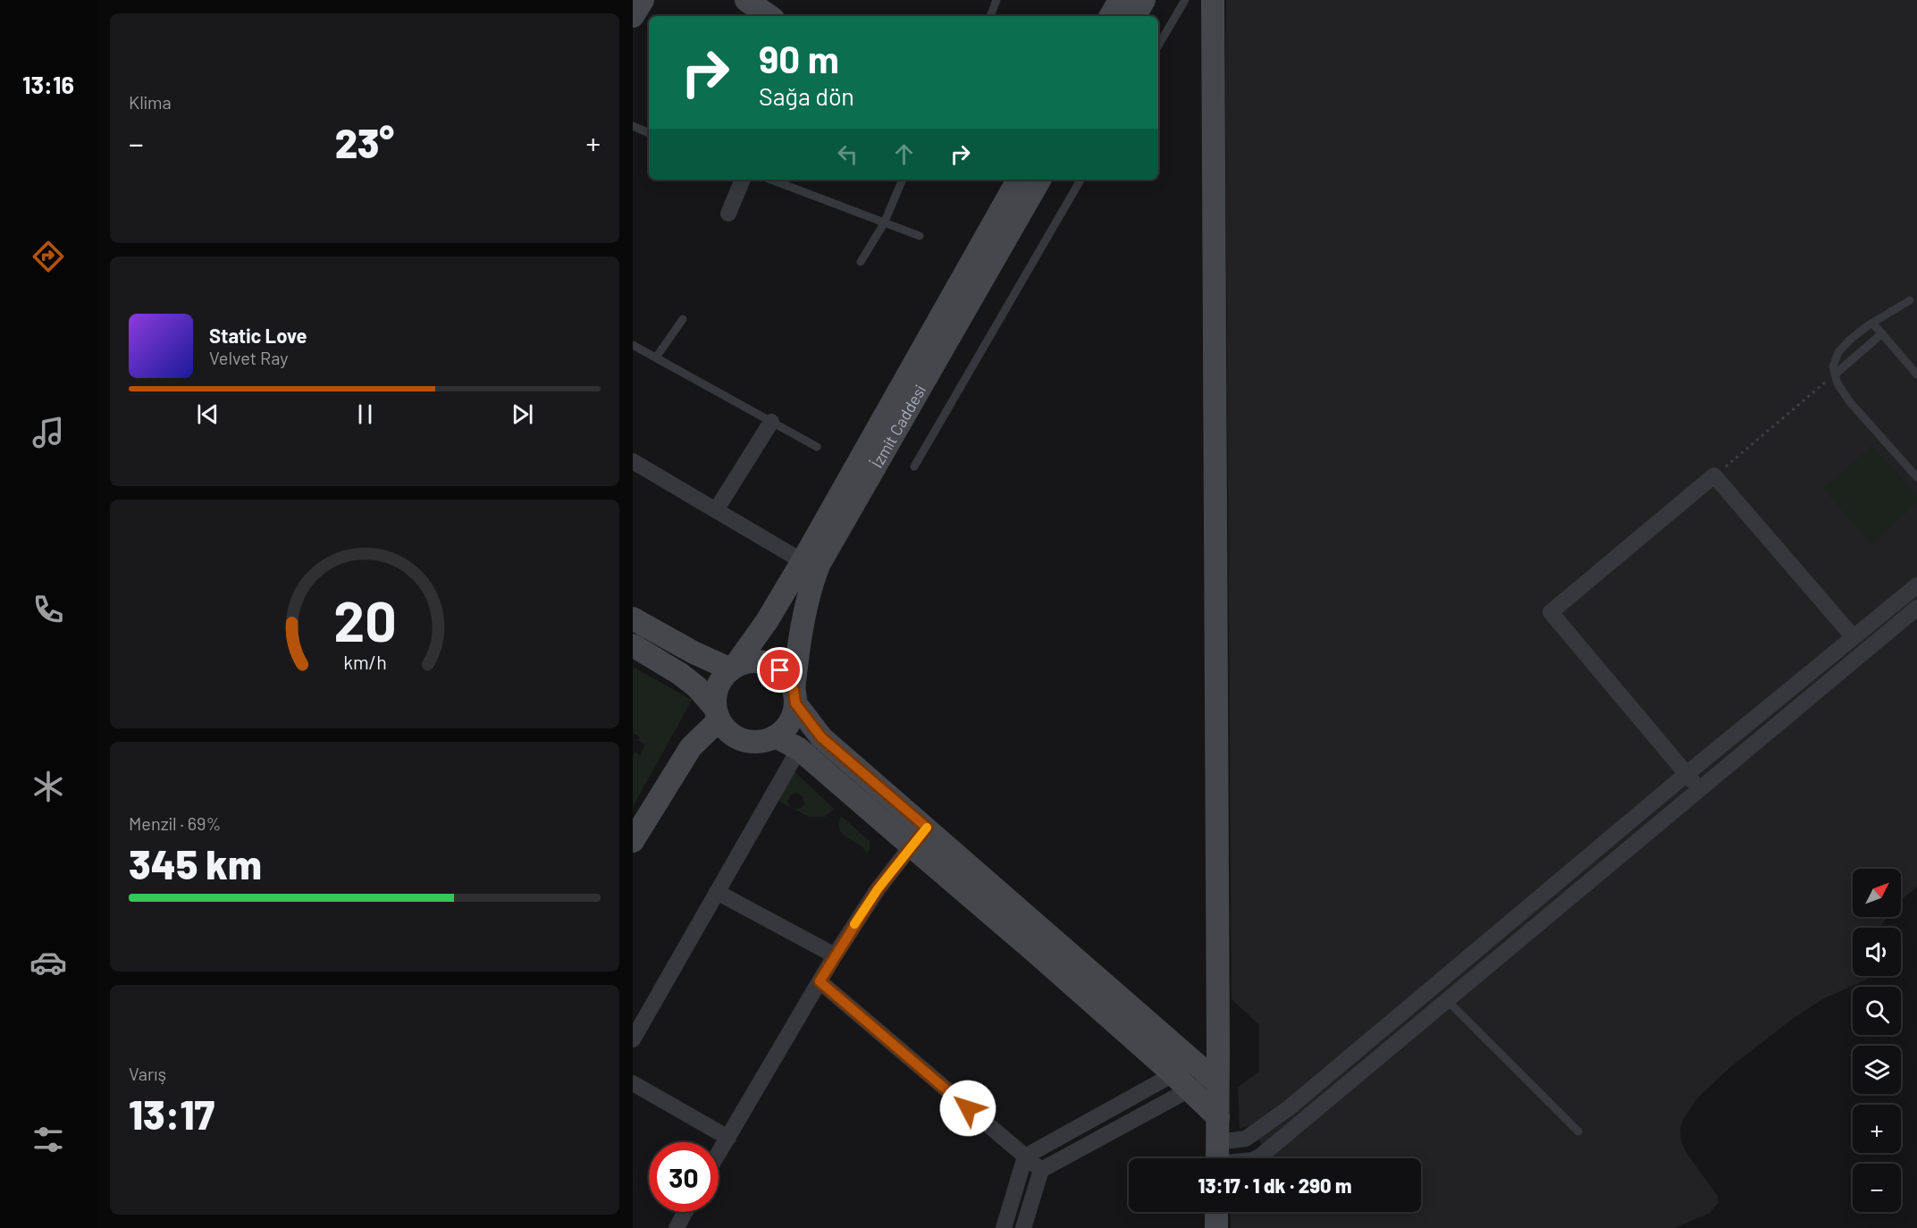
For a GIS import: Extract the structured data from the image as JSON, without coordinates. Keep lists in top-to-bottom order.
{
  "streets": {
    "street": ["İzmit Caddesi"]
  },
  "north": "top right",
  "page": {
    "tabs": "13:16",
    "tile": [
      "Klima",
      ["Menzil · 69%", "345 km"],
      ["Varış", "13:17"]
    ],
    "turn": ["90 m", "Sağa dön"],
    "heat": ["−", "23°", "+"],
    "song": ["Static Love", "Velvet Ray"],
    "map_buttons": ["+", "−"],
    "limit": "30",
    "trip": "13:17 · 1 dk · 290 m",
    "gauge": ["20", "km/h"]
  }
}
